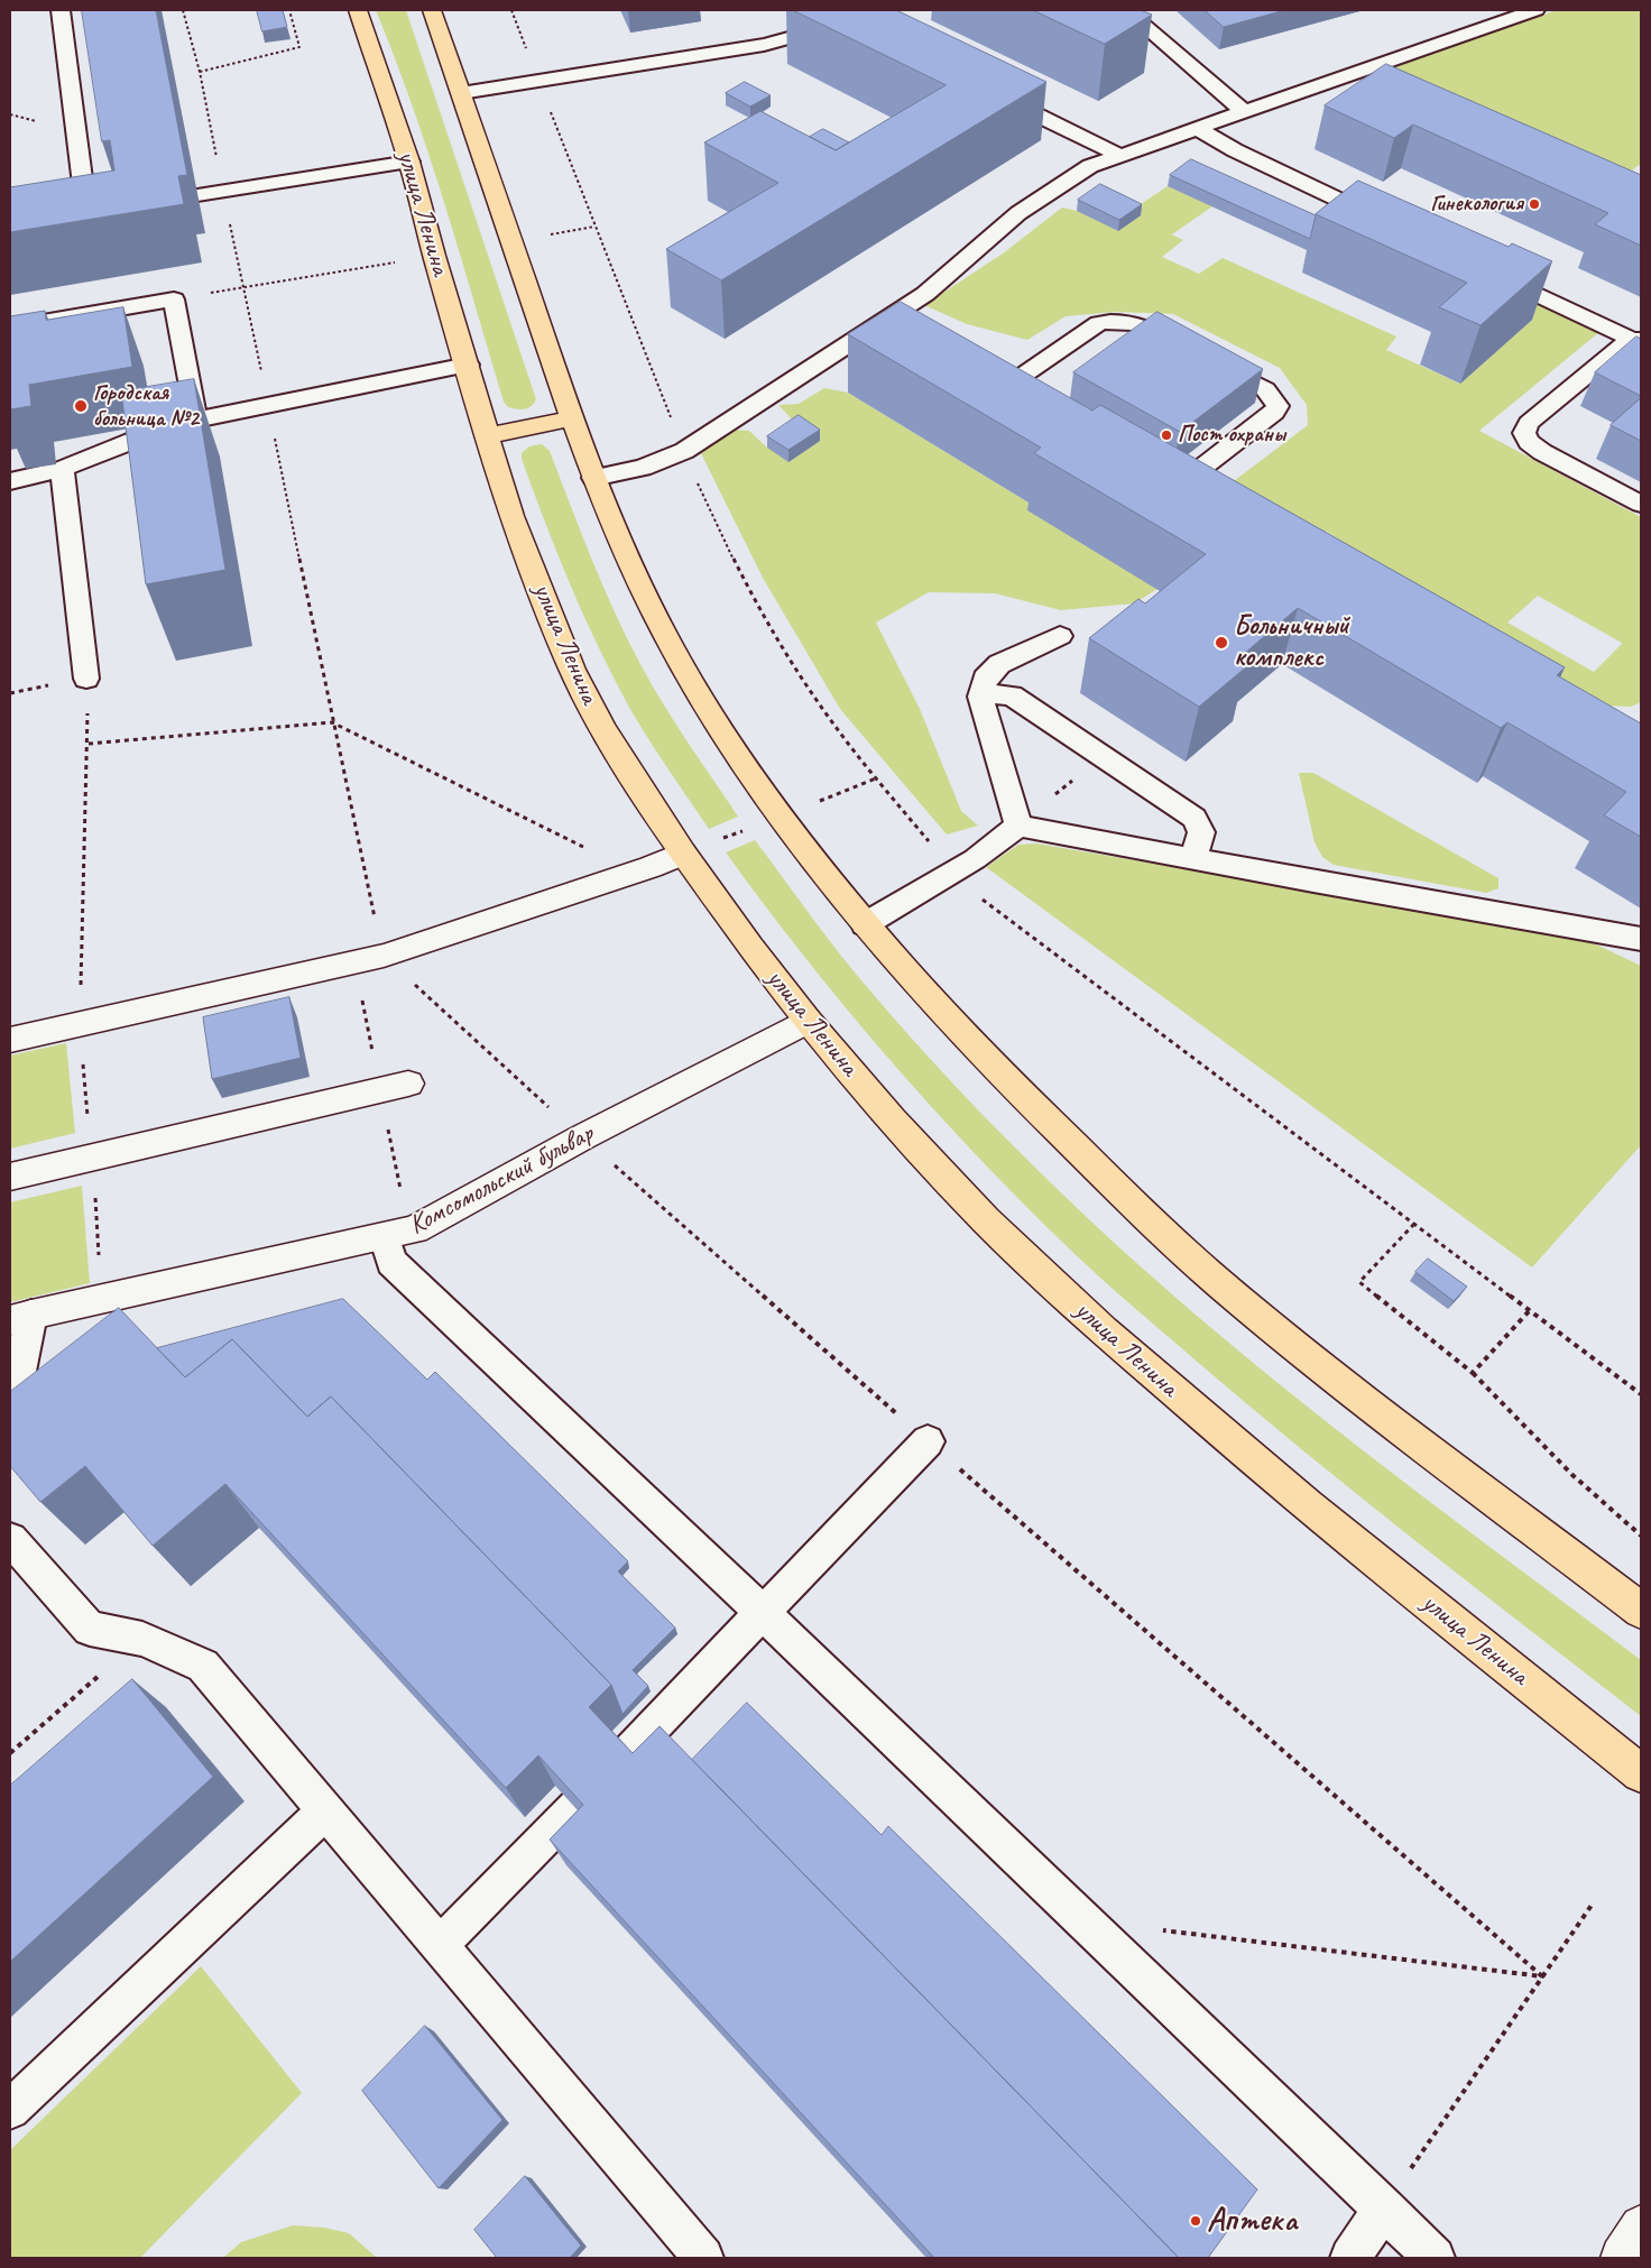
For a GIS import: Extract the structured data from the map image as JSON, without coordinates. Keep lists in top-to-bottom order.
{
  "streets": {
    "main road": ["улица Ленина"],
    "street": ["Комсомольский бульвар"]
  },
  "crossings": [
    ["улица Ленина", "Комсомольский бульвар"]
  ],
  "places": [
    "Гинекология",
    "Городская больница №2",
    "Пост охраны",
    "Больничный комплекс",
    "Аптека"
  ]
}
